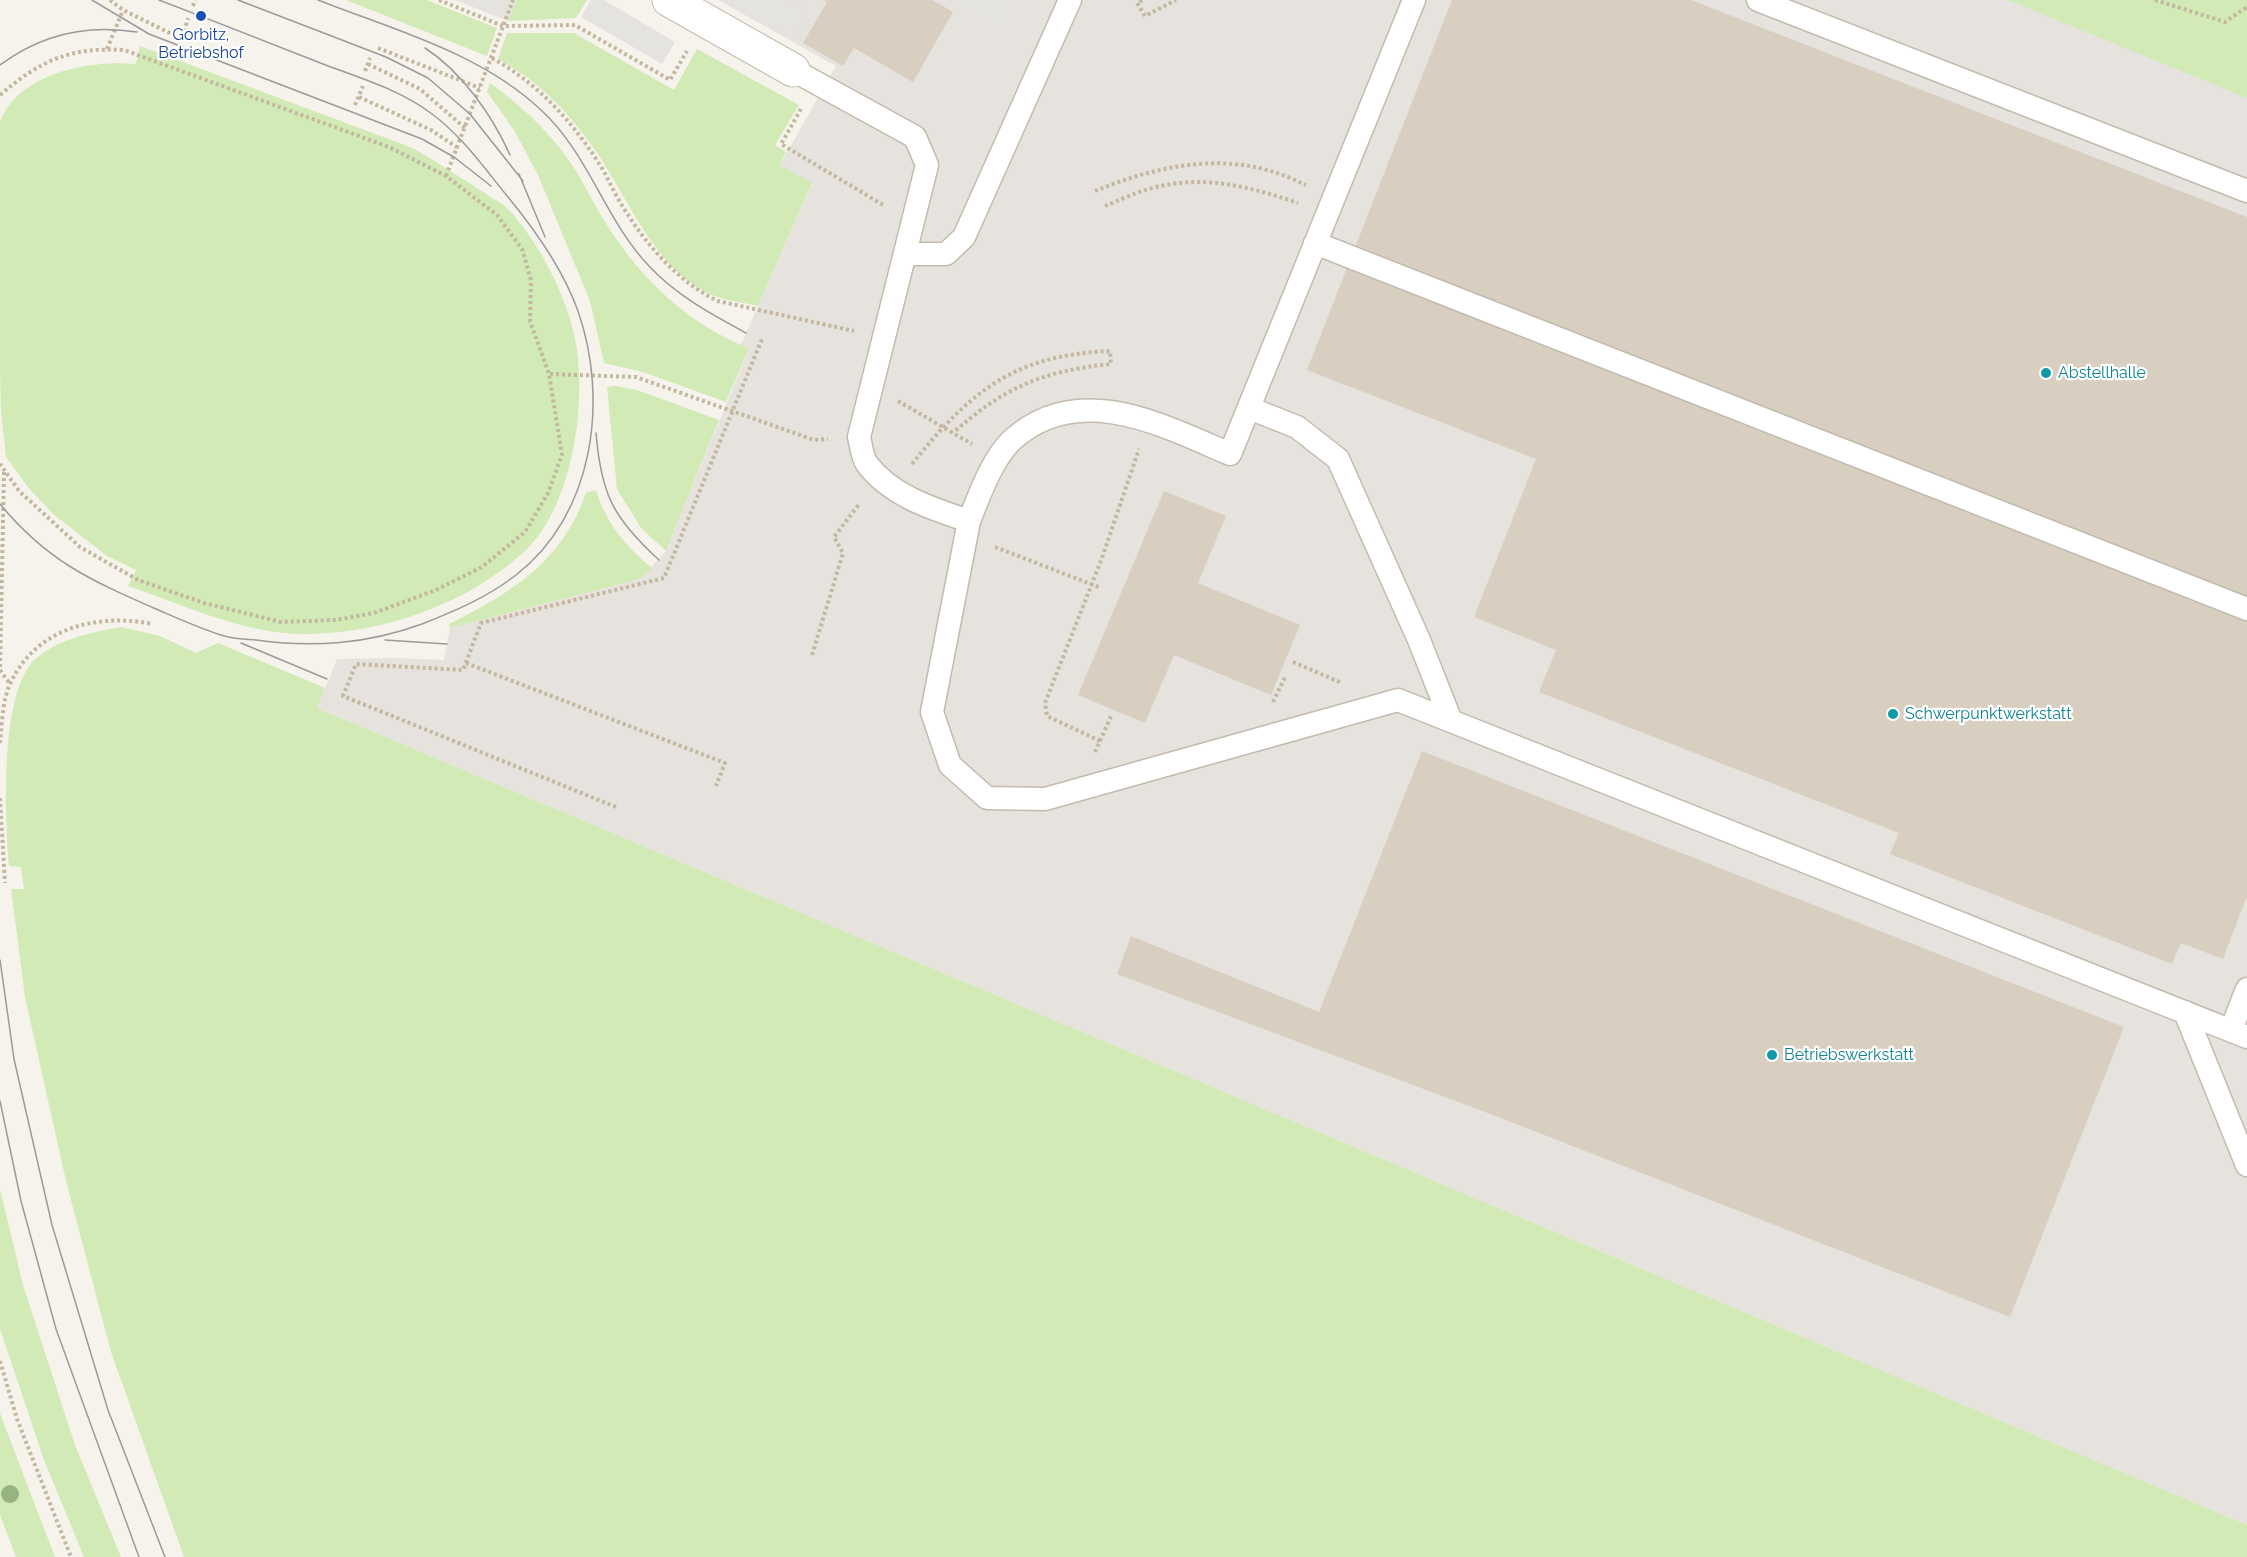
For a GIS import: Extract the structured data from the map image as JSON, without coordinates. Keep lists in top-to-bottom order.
{
  "places": [
    "Gorbitz, Betriebshof",
    "Abstellhalle",
    "Schwerpunktwerkstatt",
    "Betriebswerkstatt"
  ]
}
